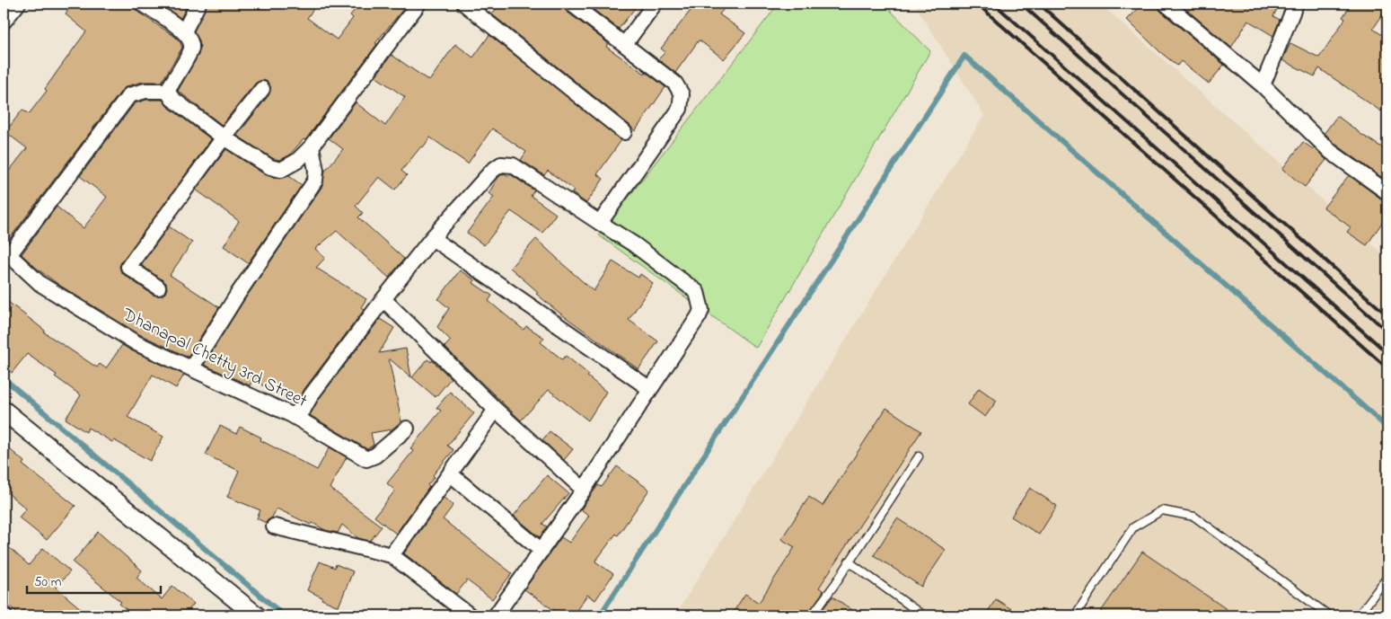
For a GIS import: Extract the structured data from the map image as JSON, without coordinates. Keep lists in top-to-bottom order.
{
  "streets": {
    "street": ["Dhanapal Chetty 3rd Street"]
  },
  "scale_bar": "50 m"
}
